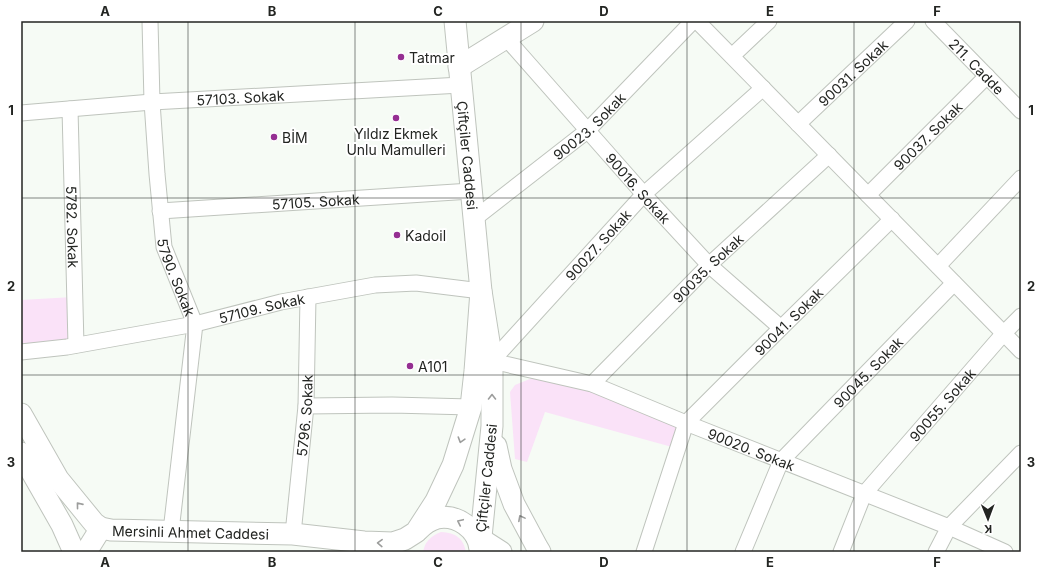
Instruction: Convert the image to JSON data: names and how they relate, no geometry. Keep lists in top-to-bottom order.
{
  "streets": {
    "street": [
      "211. Cadde",
      "90031. Sokak",
      "57103. Sokak",
      "90023. Sokak",
      "90037. Sokak",
      "Çiftçiler Caddesi",
      "90016. Sokak",
      "57105. Sokak",
      "5782. Sokak",
      "90027. Sokak",
      "90035. Sokak",
      "5790. Sokak",
      "57109. Sokak",
      "90041. Sokak",
      "90045. Sokak",
      "90055. Sokak",
      "5796. Sokak",
      "90020. Sokak",
      "Mersinli Ahmet Caddesi"
    ]
  },
  "crossings": [
    ["211. Cadde", "90037. Sokak"],
    ["57103. Sokak", "Çiftçiler Caddesi"],
    ["57103. Sokak", "5782. Sokak"],
    ["57103. Sokak", "5790. Sokak"],
    ["90023. Sokak", "Çiftçiler Caddesi"],
    ["90023. Sokak", "90016. Sokak"],
    ["Çiftçiler Caddesi", "57105. Sokak"],
    ["Çiftçiler Caddesi", "90027. Sokak"],
    ["Çiftçiler Caddesi", "57109. Sokak"],
    ["Çiftçiler Caddesi", "90020. Sokak"],
    ["Çiftçiler Caddesi", "Mersinli Ahmet Caddesi"],
    ["90016. Sokak", "90027. Sokak"],
    ["90016. Sokak", "90035. Sokak"],
    ["90016. Sokak", "90041. Sokak"],
    ["57105. Sokak", "5790. Sokak"],
    ["5782. Sokak", "57109. Sokak"],
    ["90027. Sokak", "90020. Sokak"],
    ["90035. Sokak", "90020. Sokak"],
    ["5790. Sokak", "57109. Sokak"],
    ["5790. Sokak", "Mersinli Ahmet Caddesi"],
    ["57109. Sokak", "5796. Sokak"],
    ["90041. Sokak", "90020. Sokak"],
    ["90045. Sokak", "90020. Sokak"],
    ["90055. Sokak", "90020. Sokak"],
    ["5796. Sokak", "Mersinli Ahmet Caddesi"]
  ],
  "places": [
    "Tatmar",
    "Yıldız Ekmek Unlu Mamulleri",
    "BİM",
    "Kadoil",
    "A101"
  ],
  "north": "bottom",
  "grid": {
    "columns": [
      "A",
      "B",
      "C",
      "D",
      "E",
      "F"
    ],
    "rows": ["1", "2", "3"]
  }
}
